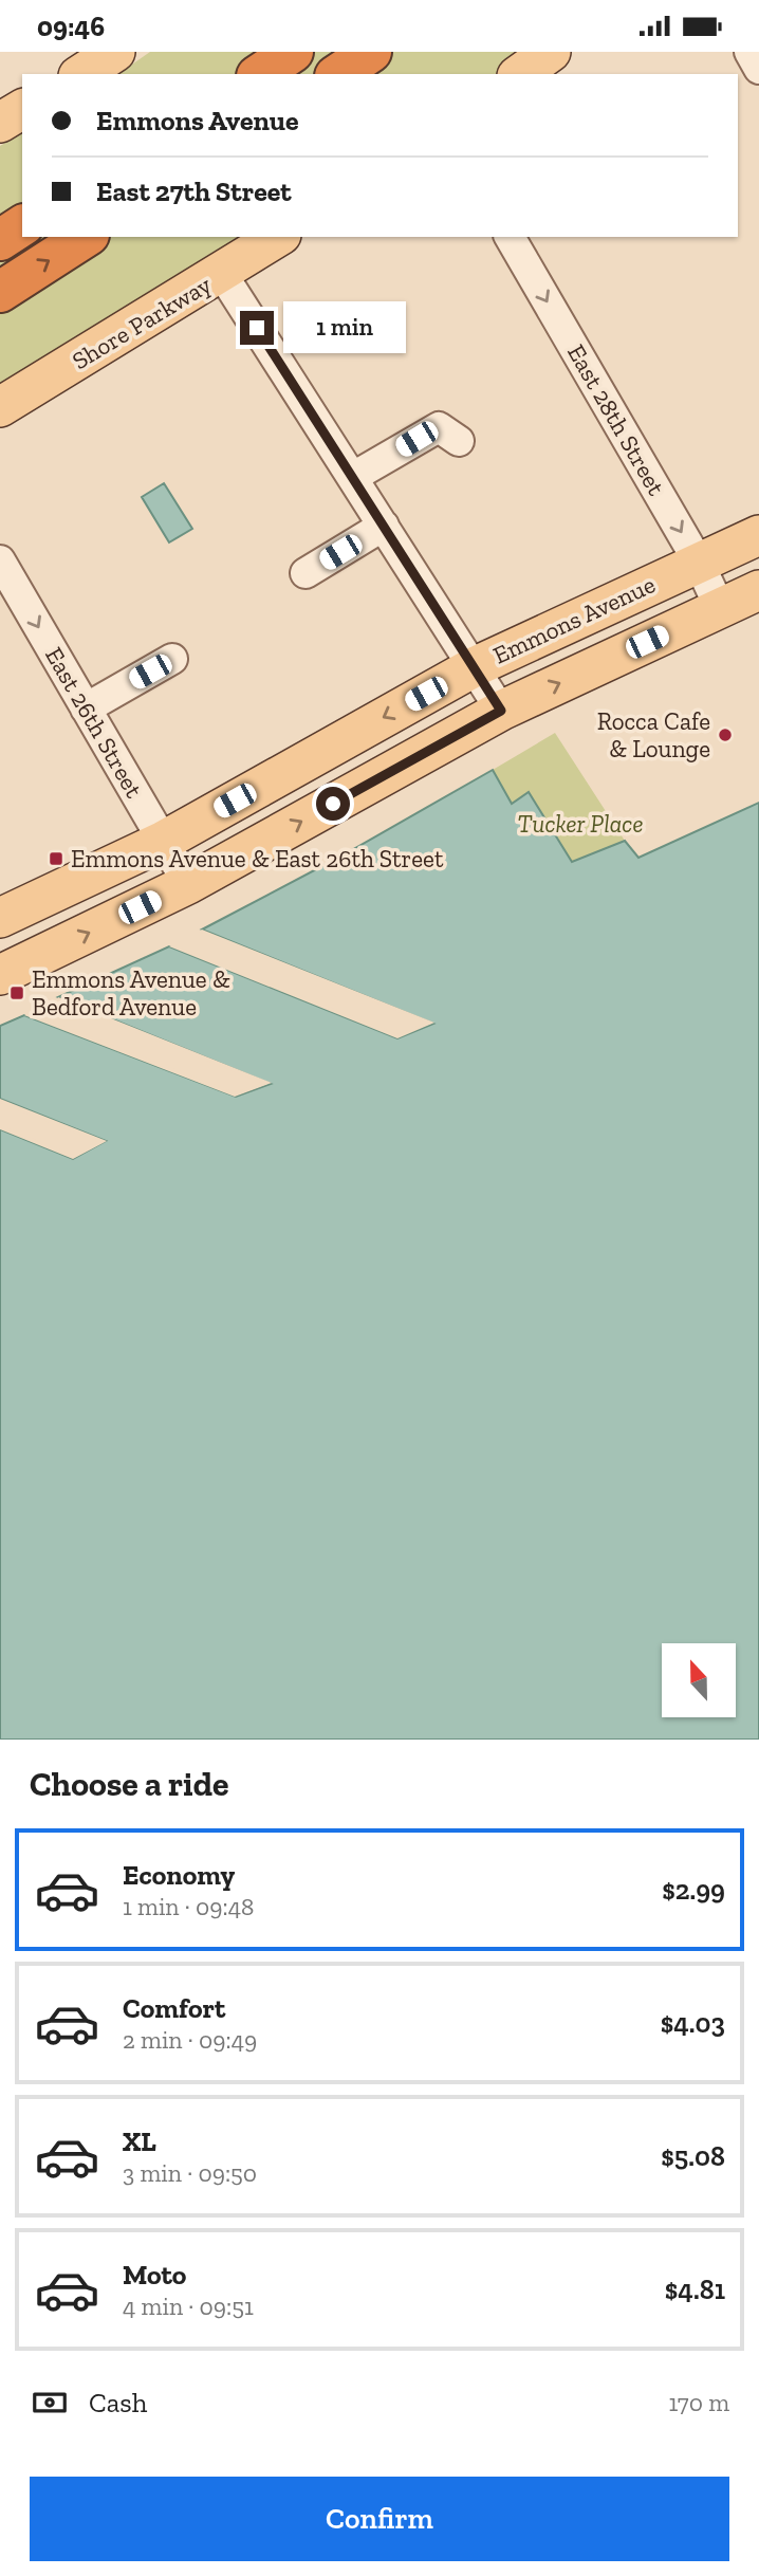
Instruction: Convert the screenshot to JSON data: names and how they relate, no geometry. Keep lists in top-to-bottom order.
{
  "streets": {
    "main road": ["Shore Parkway", "Emmons Avenue"],
    "street": ["East 28th Street", "East 26th Street"]
  },
  "crossings": [
    ["East 28th Street", "Emmons Avenue"],
    ["Emmons Avenue", "East 26th Street"]
  ],
  "one_way": ["East 26th Street"],
  "parks": ["Tucker Place"],
  "places": {
    "other": ["Rocca Cafe & Lounge"],
    "transit": ["Emmons Avenue & East 26th Street", "Emmons Avenue & Bedford Avenue"]
  },
  "north": "top",
  "page": {
    "status": "09:46",
    "banner": ["Emmons Avenue", "East 27th Street"],
    "bubble": "1 min",
    "heading": "Choose a ride",
    "list": [
      {
        "name": "Economy",
        "note": "1 min · 09:48",
        "value": "$2.99"
      },
      {
        "name": "Comfort",
        "note": "2 min · 09:49",
        "value": "$4.03"
      },
      {
        "name": "XL",
        "note": "3 min · 09:50",
        "value": "$5.08"
      },
      {
        "name": "Moto",
        "note": "4 min · 09:51",
        "value": "$4.81"
      }
    ],
    "pay": ["Cash", "170 m"],
    "buttons": "Confirm"
  }
}
